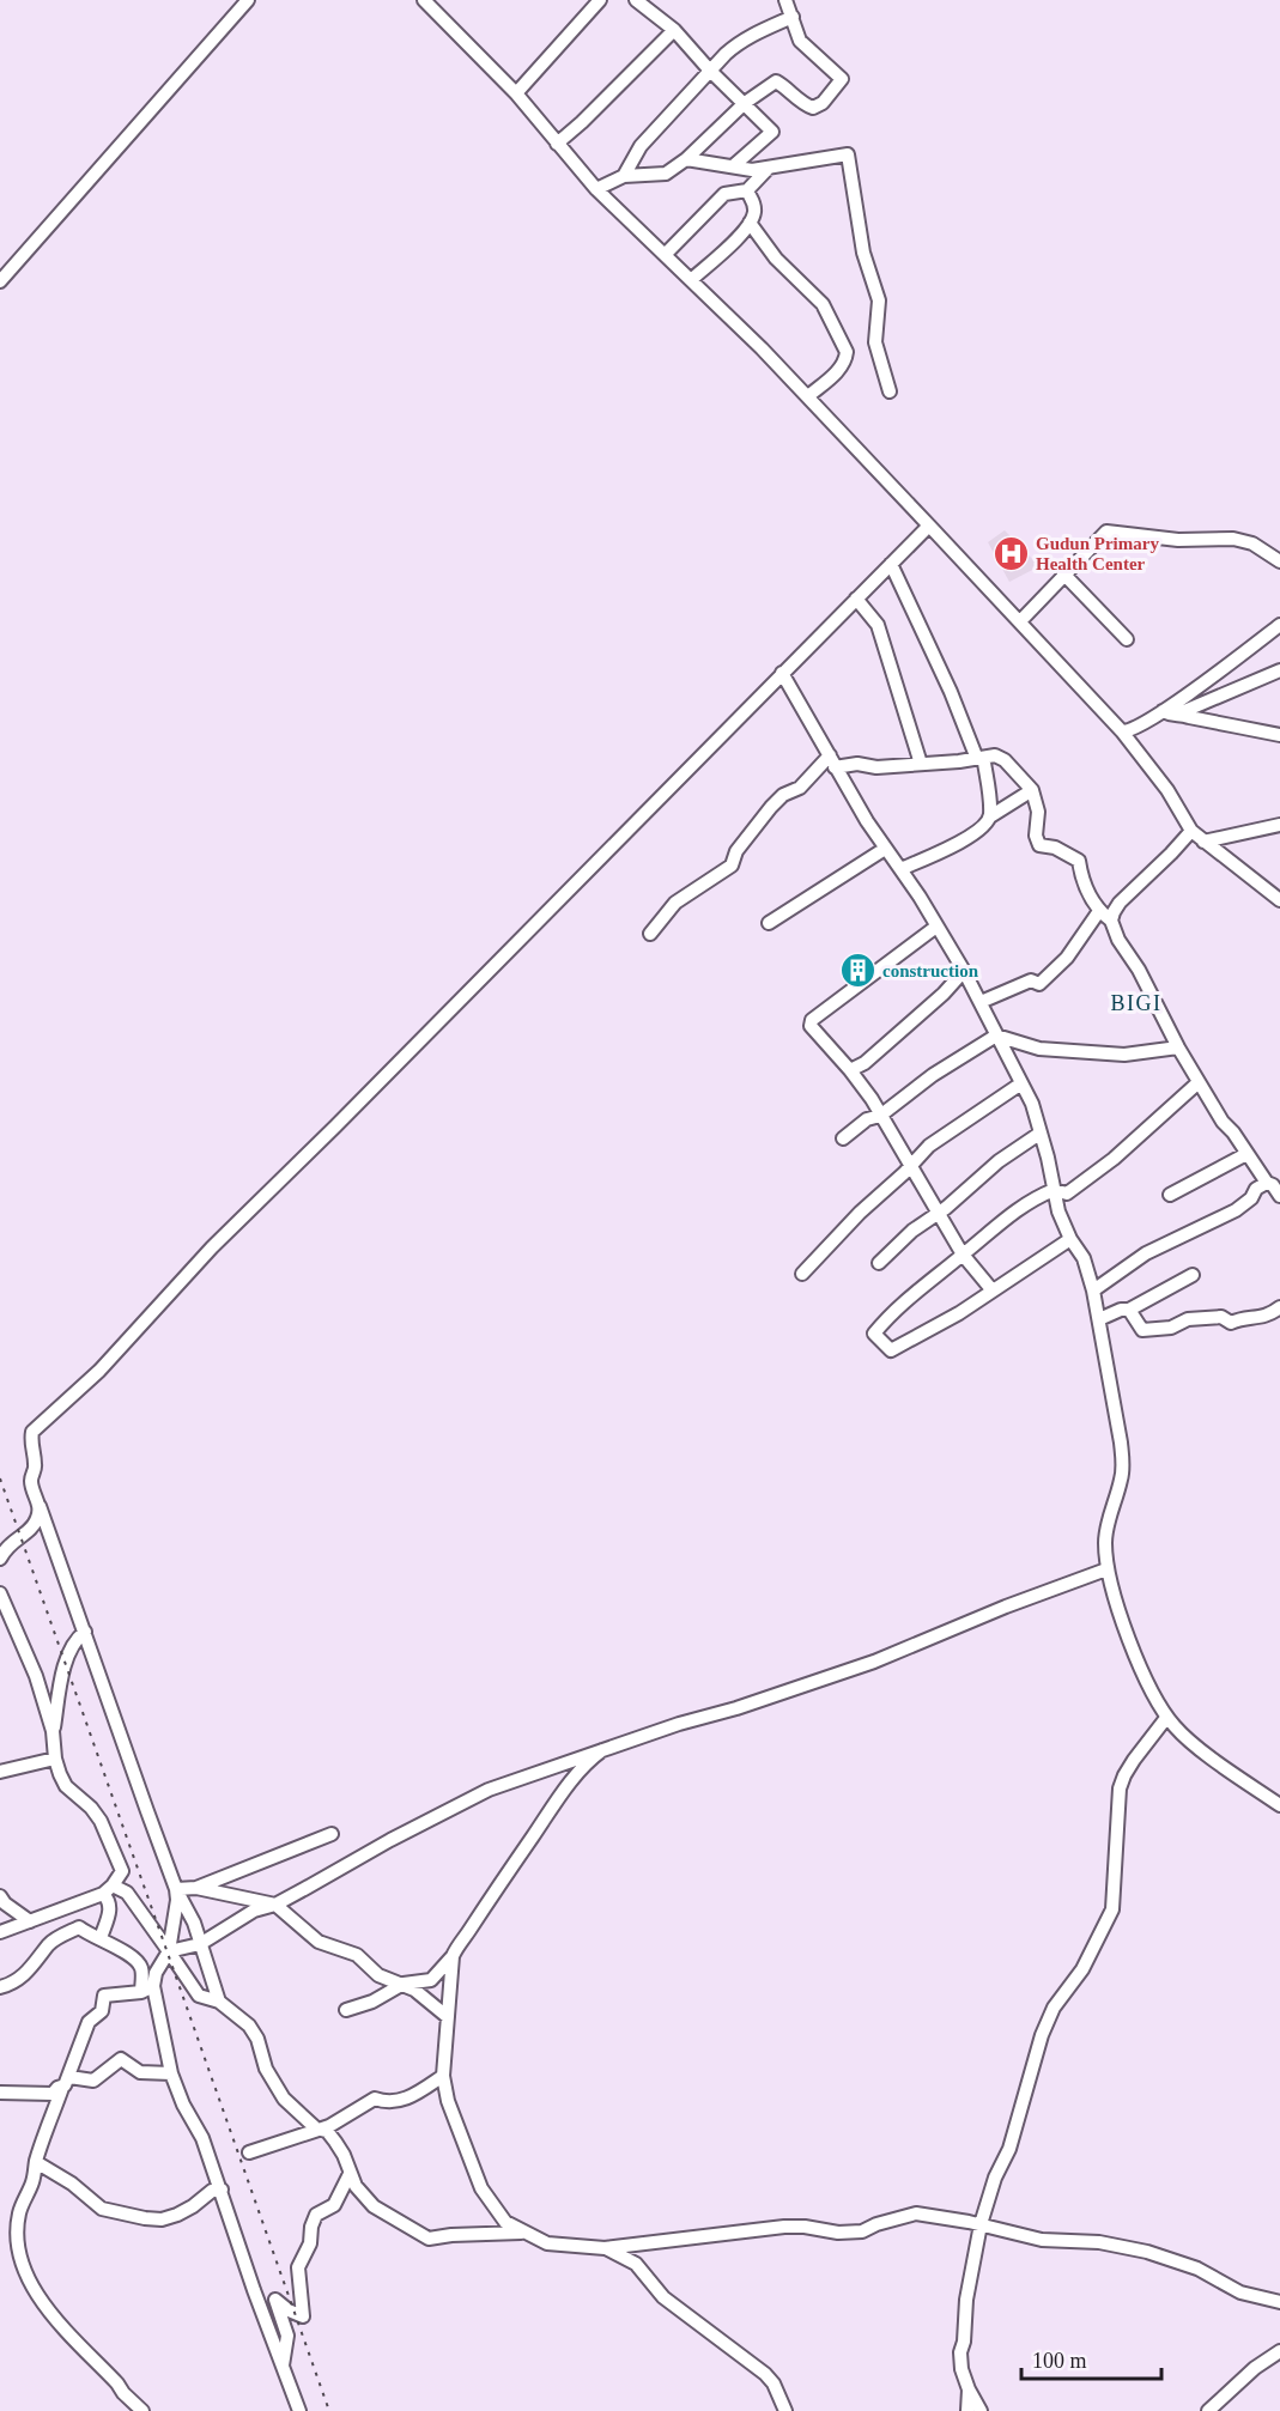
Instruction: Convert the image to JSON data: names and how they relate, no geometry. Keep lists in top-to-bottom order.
{
  "districts": ["BIGI"],
  "places": {
    "hospital": ["Gudun Primary Health Center"],
    "building": ["construction"]
  },
  "scale_bar": "100 m"
}
